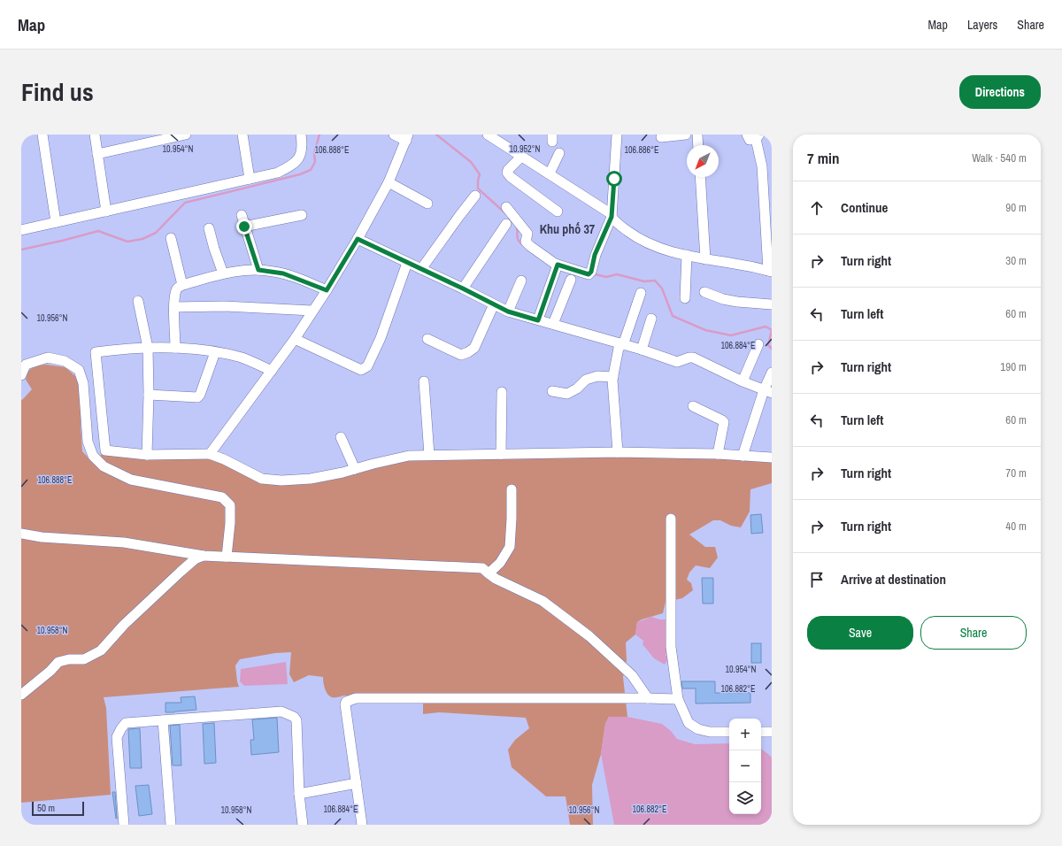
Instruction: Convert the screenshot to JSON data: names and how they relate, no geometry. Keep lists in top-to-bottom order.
{
  "districts": ["Khu phố 37"],
  "scale_bar": "50 m",
  "north": "bottom left",
  "page": {
    "header": "Map",
    "nav": ["Map", "Layers", "Share"],
    "title": "Find us",
    "buttons": [
      "Directions",
      ["Save", "Share"]
    ],
    "heading": ["7 min", "Walk · 540 m"],
    "list": [
      ["Continue", "90 m"],
      ["Turn right", "30 m"],
      ["Turn left", "60 m"],
      ["Turn right", "190 m"],
      ["Turn left", "60 m"],
      ["Turn right", "70 m"],
      ["Turn right", "40 m"],
      "Arrive at destination"
    ],
    "map_buttons": ["+", "−"],
    "scale": "50 m"
  },
  "coordinates": [
    "10.954°N",
    "10.952°N",
    "106.886°E",
    "106.888°E",
    "10.956°N",
    "106.884°E",
    "10.958°N",
    "106.882°E"
  ]
}
